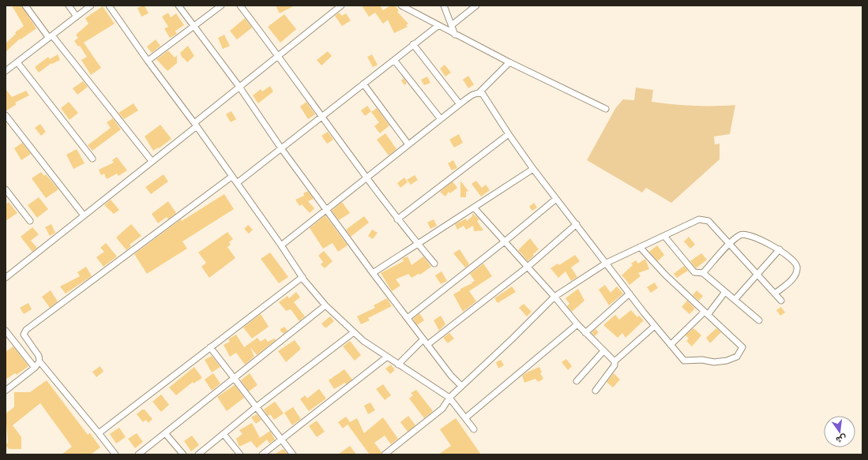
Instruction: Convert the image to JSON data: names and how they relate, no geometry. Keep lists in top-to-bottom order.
{
  "north": "bottom"
}
